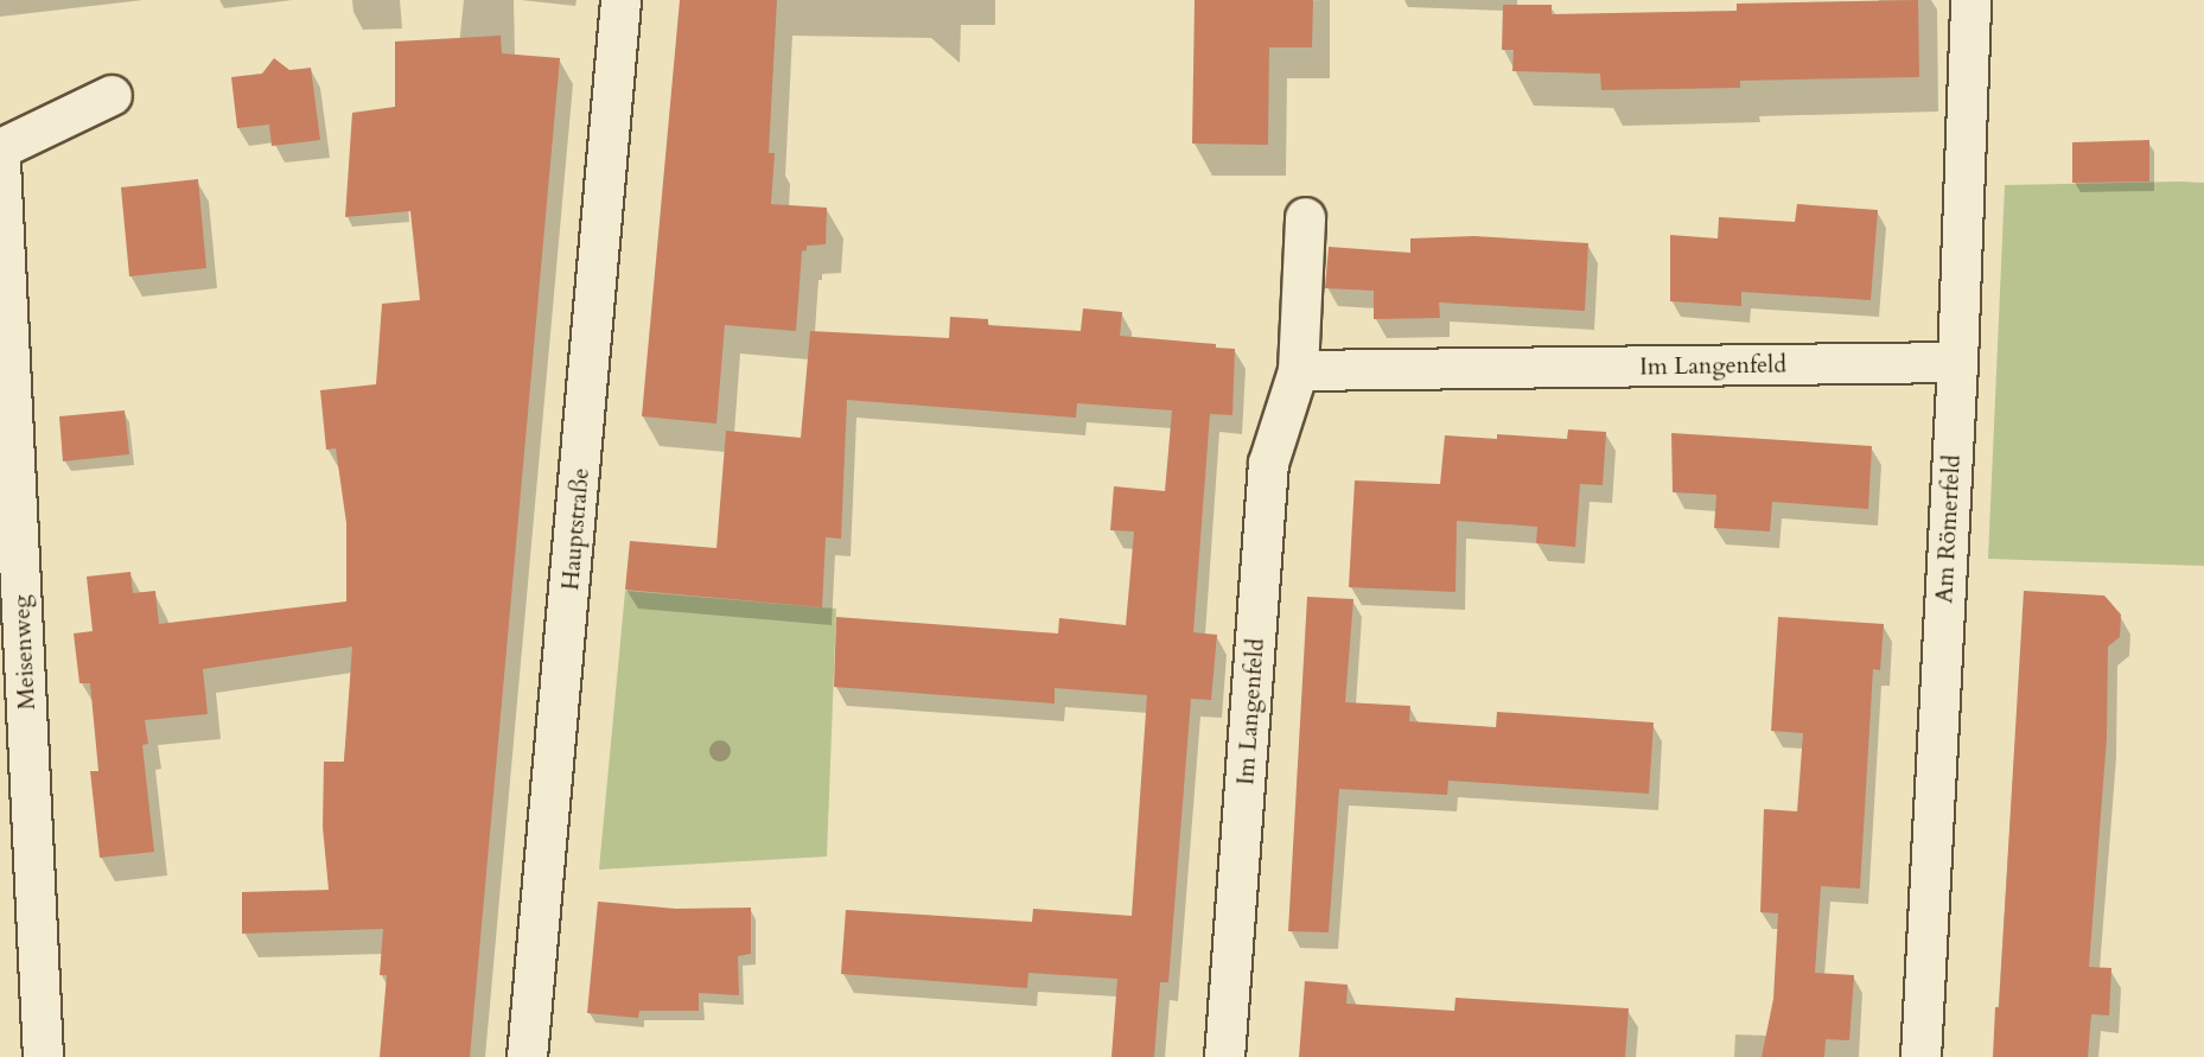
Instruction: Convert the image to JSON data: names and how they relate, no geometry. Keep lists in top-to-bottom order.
{
  "streets": {
    "street": [
      "Im Langenfeld",
      "Hauptstraße",
      "Am Römerfeld",
      "Meisenweg"
    ]
  },
  "crossings": [
    ["Im Langenfeld", "Am Römerfeld"]
  ]
}
